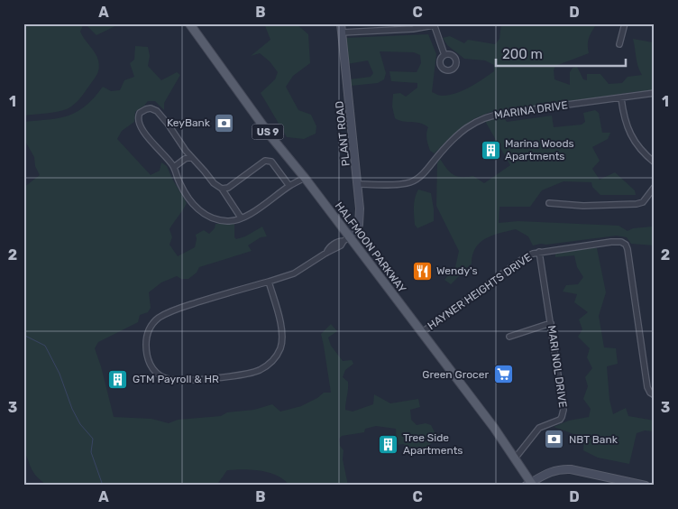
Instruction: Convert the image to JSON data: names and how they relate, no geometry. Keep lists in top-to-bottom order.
{
  "streets": {
    "main road": ["US 9", "HALFMOON PARKWAY"],
    "street": [
      "MARINA DRIVE",
      "PLANT ROAD",
      "HAYNER HEIGHTS DRIVE",
      "MARI NOL DRIVE"
    ]
  },
  "crossings": [
    ["MARINA DRIVE", "PLANT ROAD"],
    ["PLANT ROAD", "HALFMOON PARKWAY"],
    ["HALFMOON PARKWAY", "HAYNER HEIGHTS DRIVE"],
    ["HALFMOON PARKWAY", "MARI NOL DRIVE"],
    ["HAYNER HEIGHTS DRIVE", "MARI NOL DRIVE"]
  ],
  "places": {
    "bank": ["KeyBank", "NBT Bank"],
    "building": ["Marina Woods Apartments", "GTM Payroll & HR", "Tree Side Apartments"],
    "restaurant": ["Wendy's"],
    "supermarket": ["Green Grocer"]
  },
  "scale_bar": "200 m",
  "grid": {
    "columns": [
      "A",
      "B",
      "C",
      "D"
    ],
    "rows": ["1", "2", "3"]
  }
}
